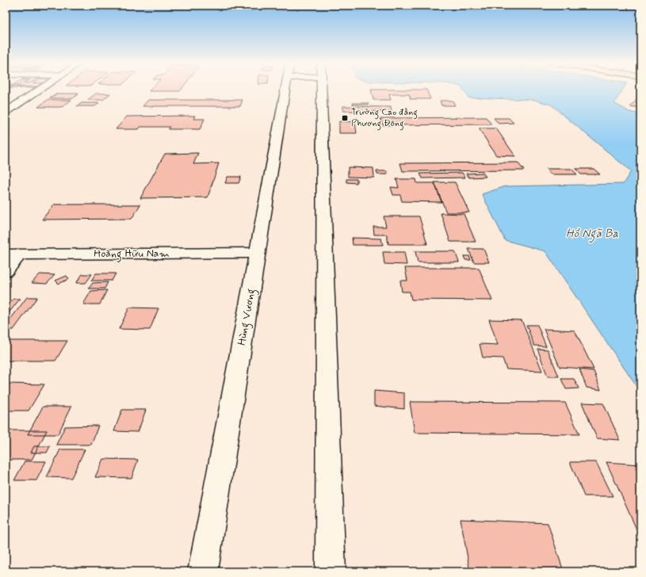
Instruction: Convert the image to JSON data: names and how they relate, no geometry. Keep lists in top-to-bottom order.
{
  "streets": {
    "main road": ["Hoàng Hữu Nam", "Hùng Vương"]
  },
  "crossings": [
    ["Hoàng Hữu Nam", "Hùng Vương"]
  ],
  "water": ["Hồ Ngã Ba"],
  "places": {
    "transit": ["Trường Cao đẳng Phương Đông"]
  }
}
